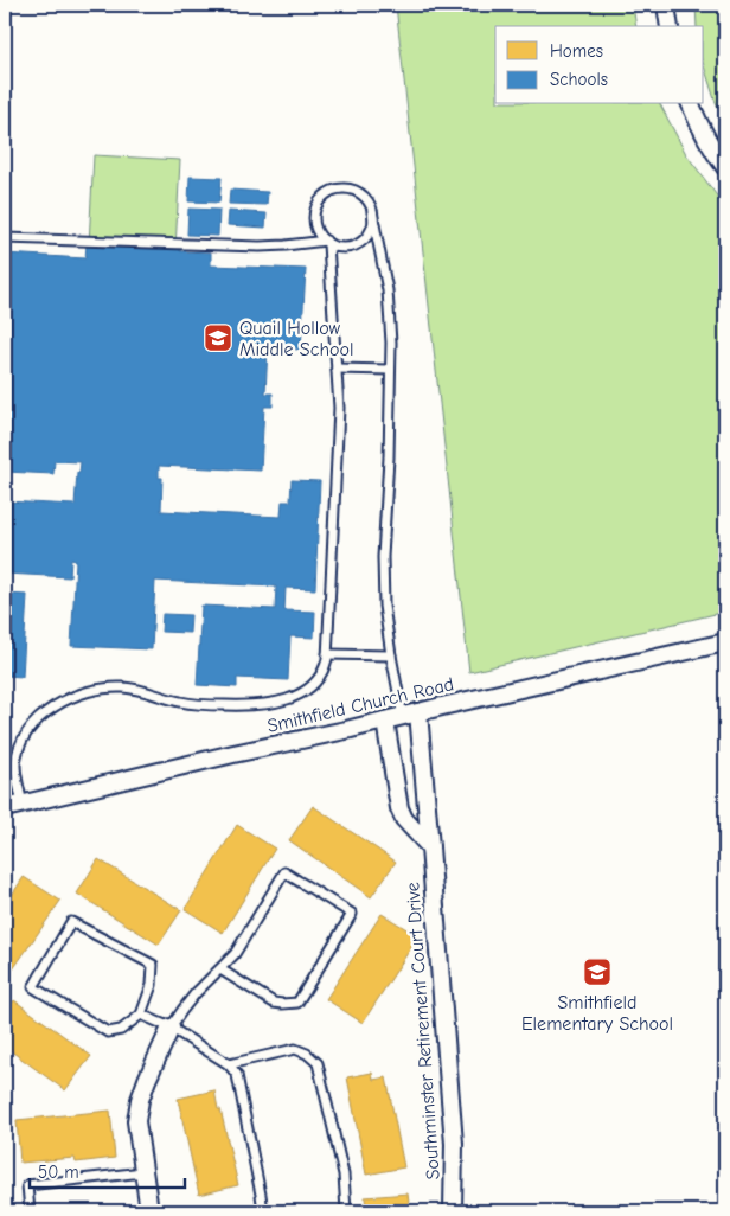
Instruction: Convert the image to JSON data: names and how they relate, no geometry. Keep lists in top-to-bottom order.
{
  "streets": {
    "street": ["Smithfield Church Road", "Southminster Retirement Court Drive"]
  },
  "crossings": [
    ["Smithfield Church Road", "Southminster Retirement Court Drive"]
  ],
  "places": {
    "school or university": ["Quail Hollow Middle School", "Smithfield Elementary School"]
  },
  "legend": ["Homes", "Schools"],
  "scale_bar": "50 m"
}
